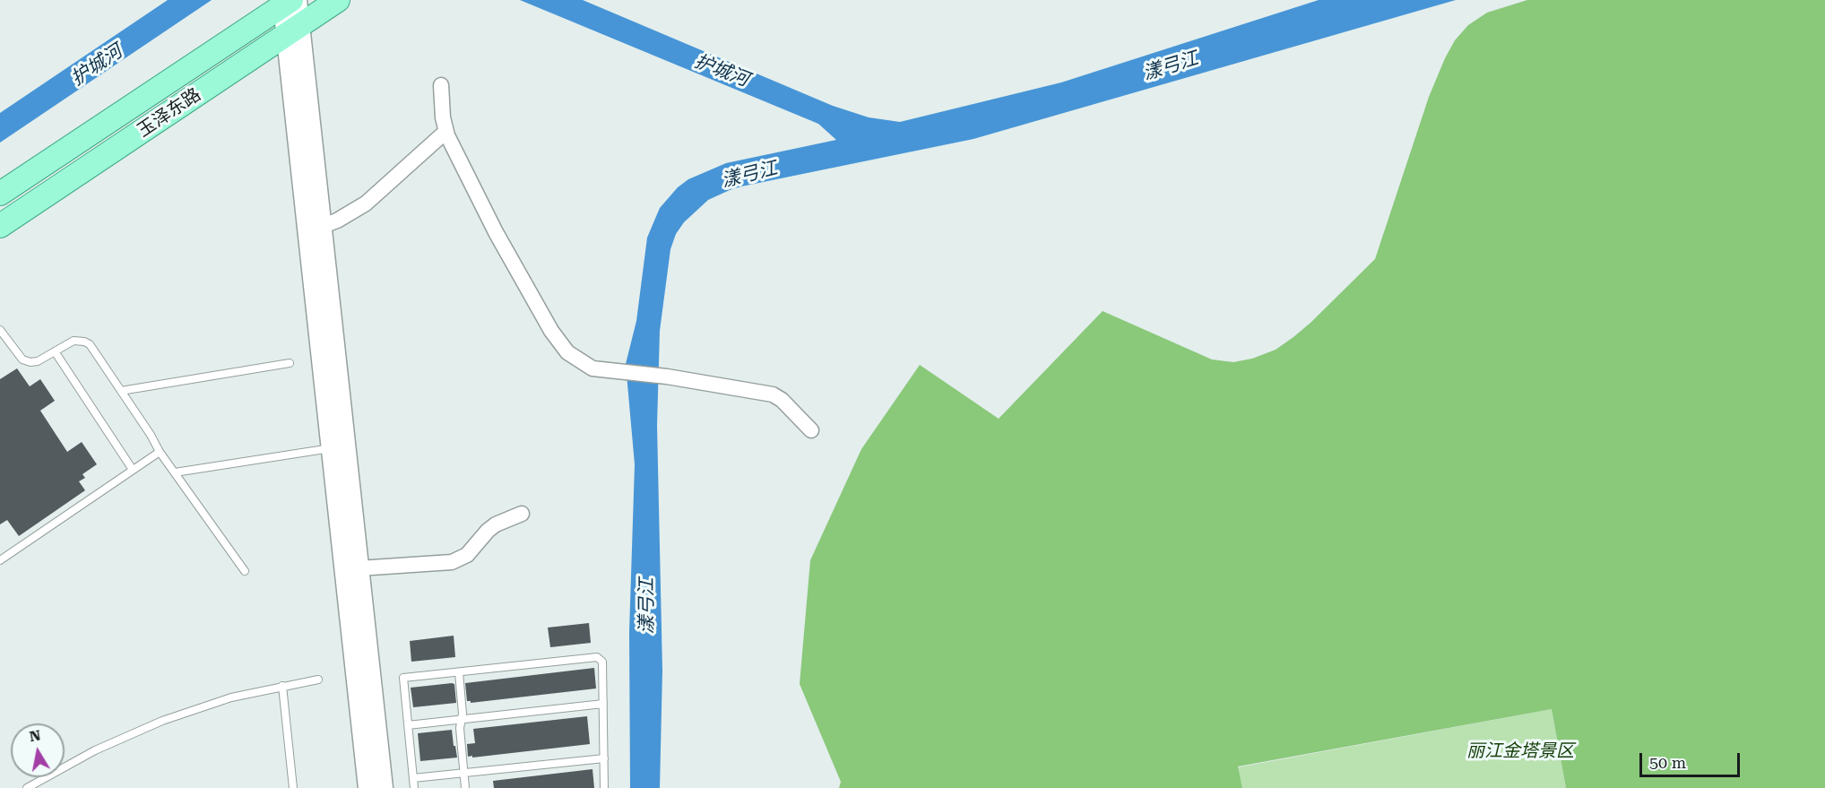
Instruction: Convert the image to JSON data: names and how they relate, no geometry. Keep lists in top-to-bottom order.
{
  "streets": {
    "main road": ["玉泽东路"]
  },
  "water": ["护城河", "漾弓江"],
  "parks": ["丽江金塔景区"],
  "scale_bar": "50 m",
  "north": "top"
}
